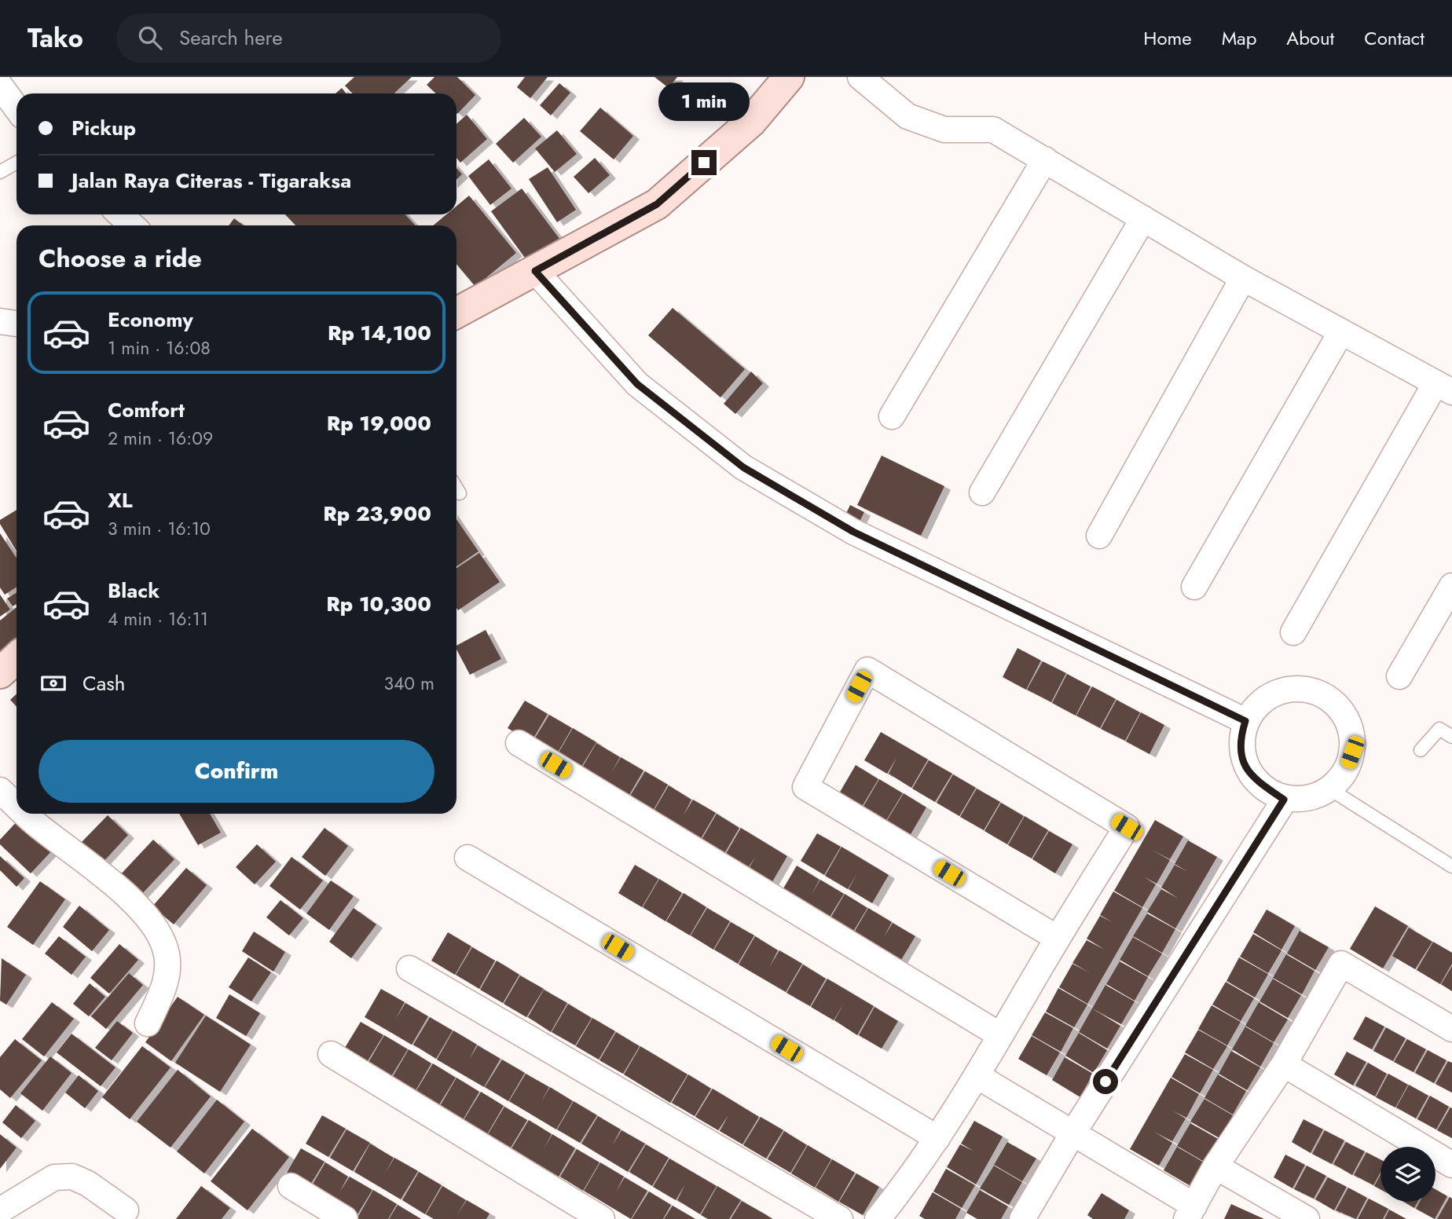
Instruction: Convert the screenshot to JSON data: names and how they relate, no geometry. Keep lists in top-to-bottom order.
{
  "page": {
    "header": "Tako",
    "search": "Search here",
    "nav": [
      "Home",
      "Map",
      "About",
      "Contact"
    ],
    "bubble": "1 min",
    "banner": ["Pickup", "Jalan Raya Citeras - Tigaraksa"],
    "heading": "Choose a ride",
    "list": [
      {
        "name": "Economy",
        "note": "1 min · 16:08",
        "value": "Rp 14,100"
      },
      {
        "name": "Comfort",
        "note": "2 min · 16:09",
        "value": "Rp 19,000"
      },
      {
        "name": "XL",
        "note": "3 min · 16:10",
        "value": "Rp 23,900"
      },
      {
        "name": "Black",
        "note": "4 min · 16:11",
        "value": "Rp 10,300"
      }
    ],
    "pay": ["Cash", "340 m"],
    "buttons": "Confirm"
  }
}
